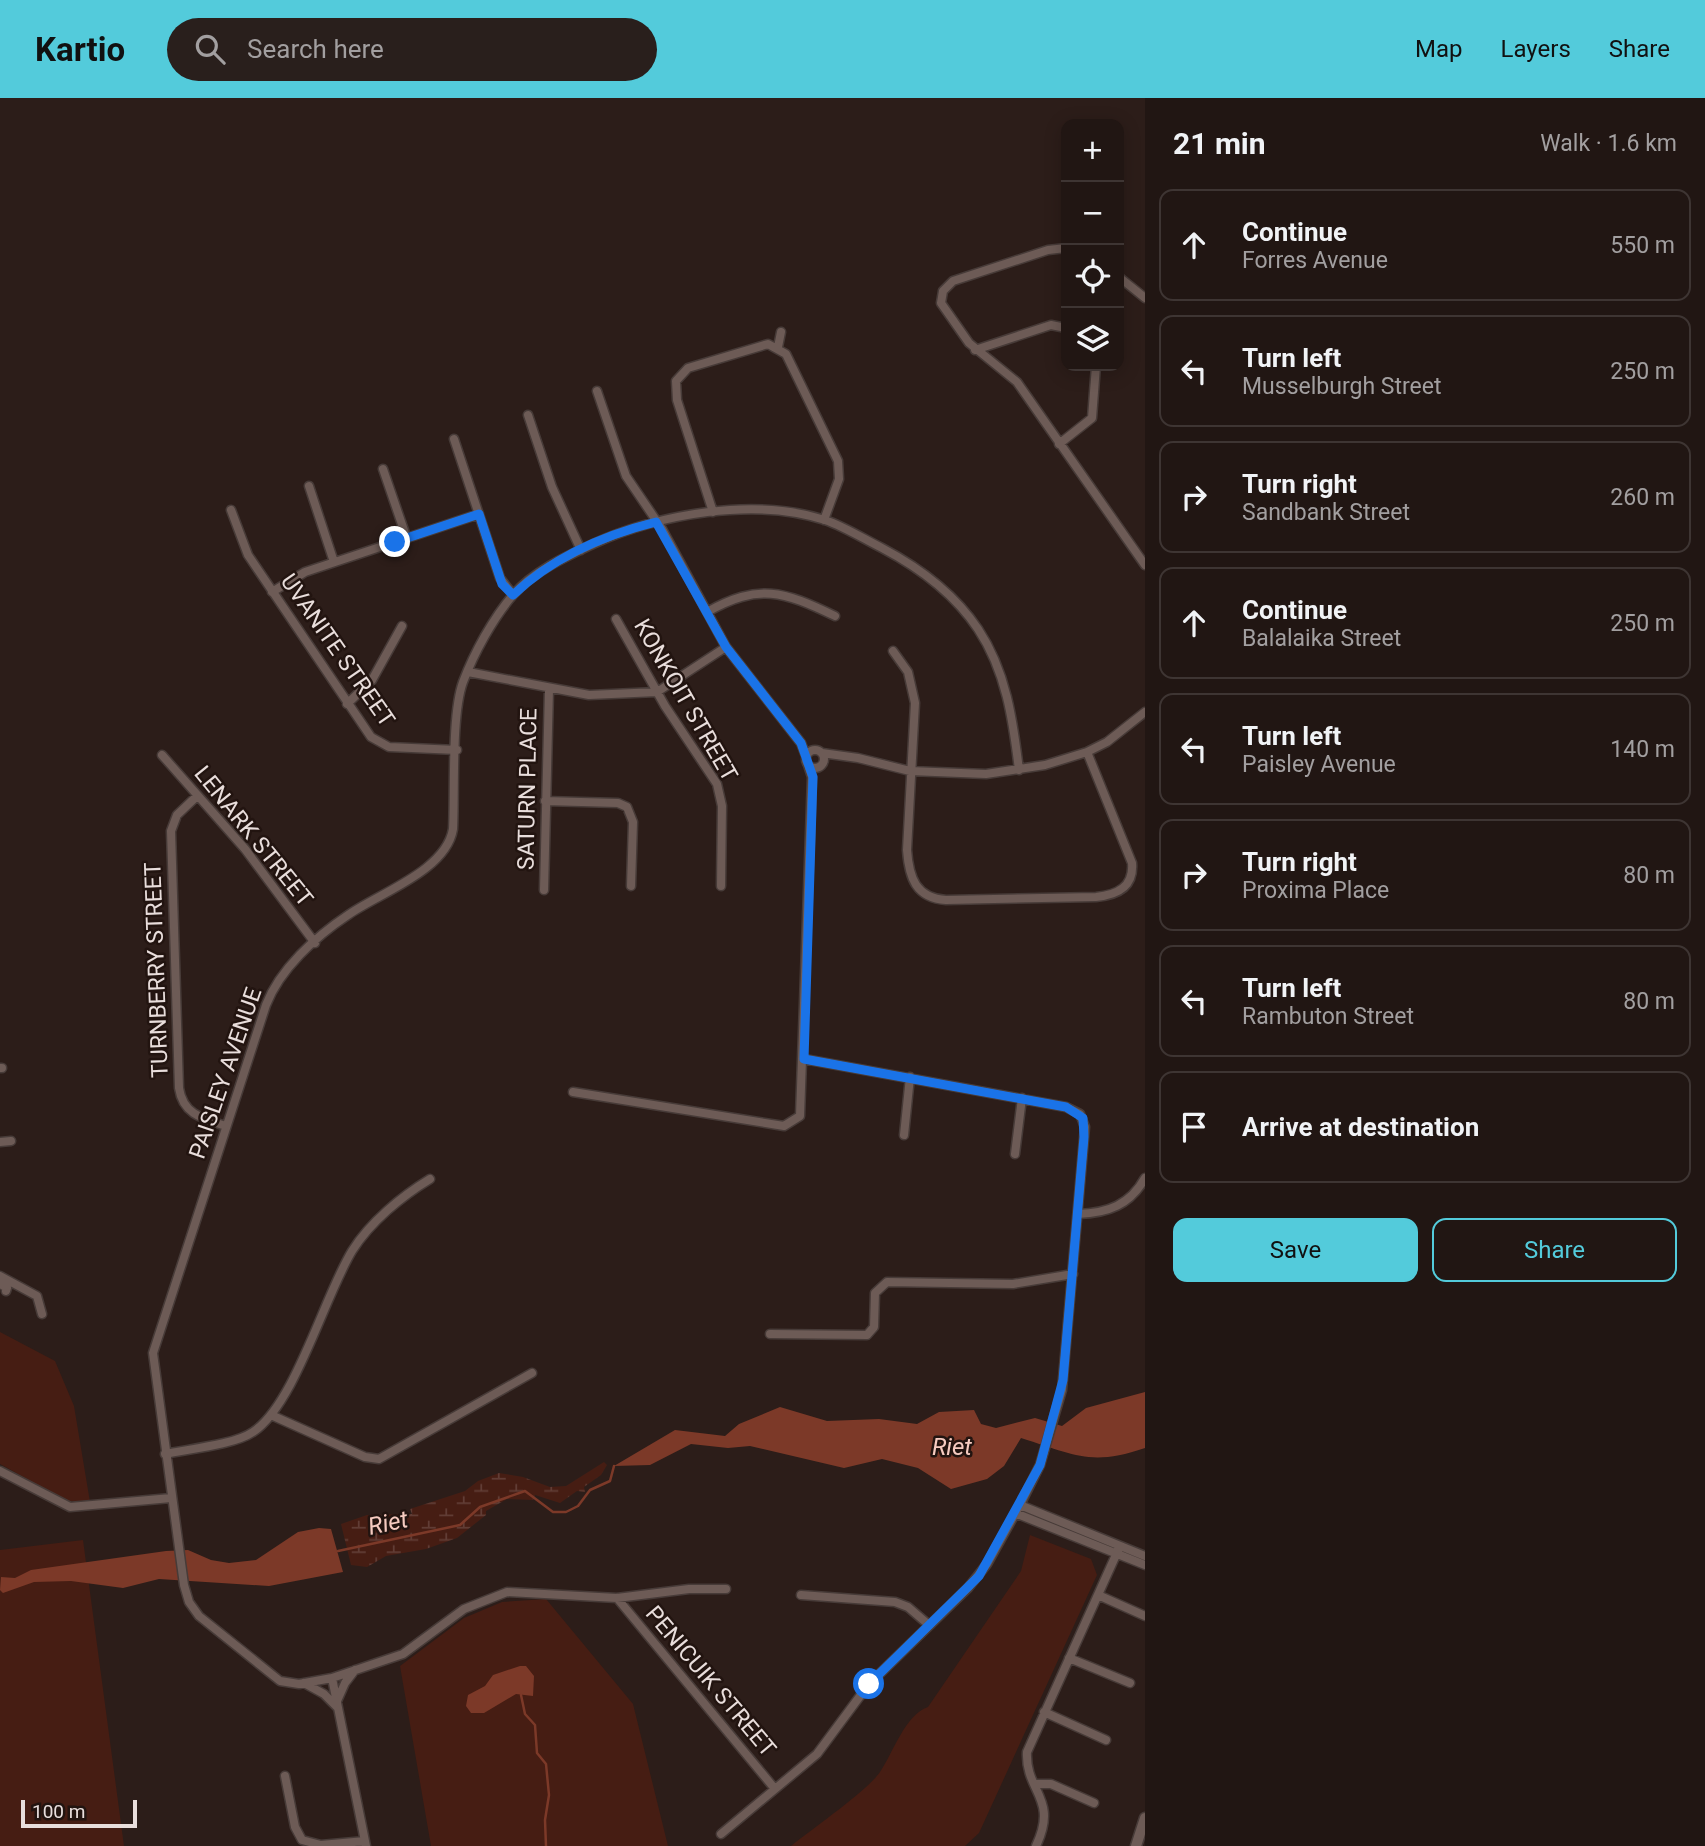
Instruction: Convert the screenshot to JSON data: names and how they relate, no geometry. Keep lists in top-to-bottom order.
{
  "streets": {
    "street": [
      "UVANITE STREET",
      "KONKOIT STREET",
      "SATURN PLACE",
      "LENARK STREET",
      "TURNBERRY STREET",
      "PAISLEY AVENUE",
      "PENICUIK STREET"
    ]
  },
  "crossings": [
    ["UVANITE STREET", "PAISLEY AVENUE"],
    ["LENARK STREET", "TURNBERRY STREET"],
    ["LENARK STREET", "PAISLEY AVENUE"],
    ["TURNBERRY STREET", "PAISLEY AVENUE"],
    ["PAISLEY AVENUE", "PENICUIK STREET"]
  ],
  "water": ["Riet"],
  "scale_bar": "100 m",
  "page": {
    "header": "Kartio",
    "search": "Search here",
    "nav": ["Map", "Layers", "Share"],
    "heading": ["21 min", "Walk · 1.6 km"],
    "map_buttons": ["+", "−"],
    "list": [
      ["Continue", "Forres Avenue", "550 m"],
      ["Turn left", "Musselburgh Street", "250 m"],
      ["Turn right", "Sandbank Street", "260 m"],
      ["Continue", "Balalaika Street", "250 m"],
      ["Turn left", "Paisley Avenue", "140 m"],
      ["Turn right", "Proxima Place", "80 m"],
      ["Turn left", "Rambuton Street", "80 m"],
      "Arrive at destination"
    ],
    "buttons": ["Save", "Share"],
    "scale": "100 m"
  }
}
